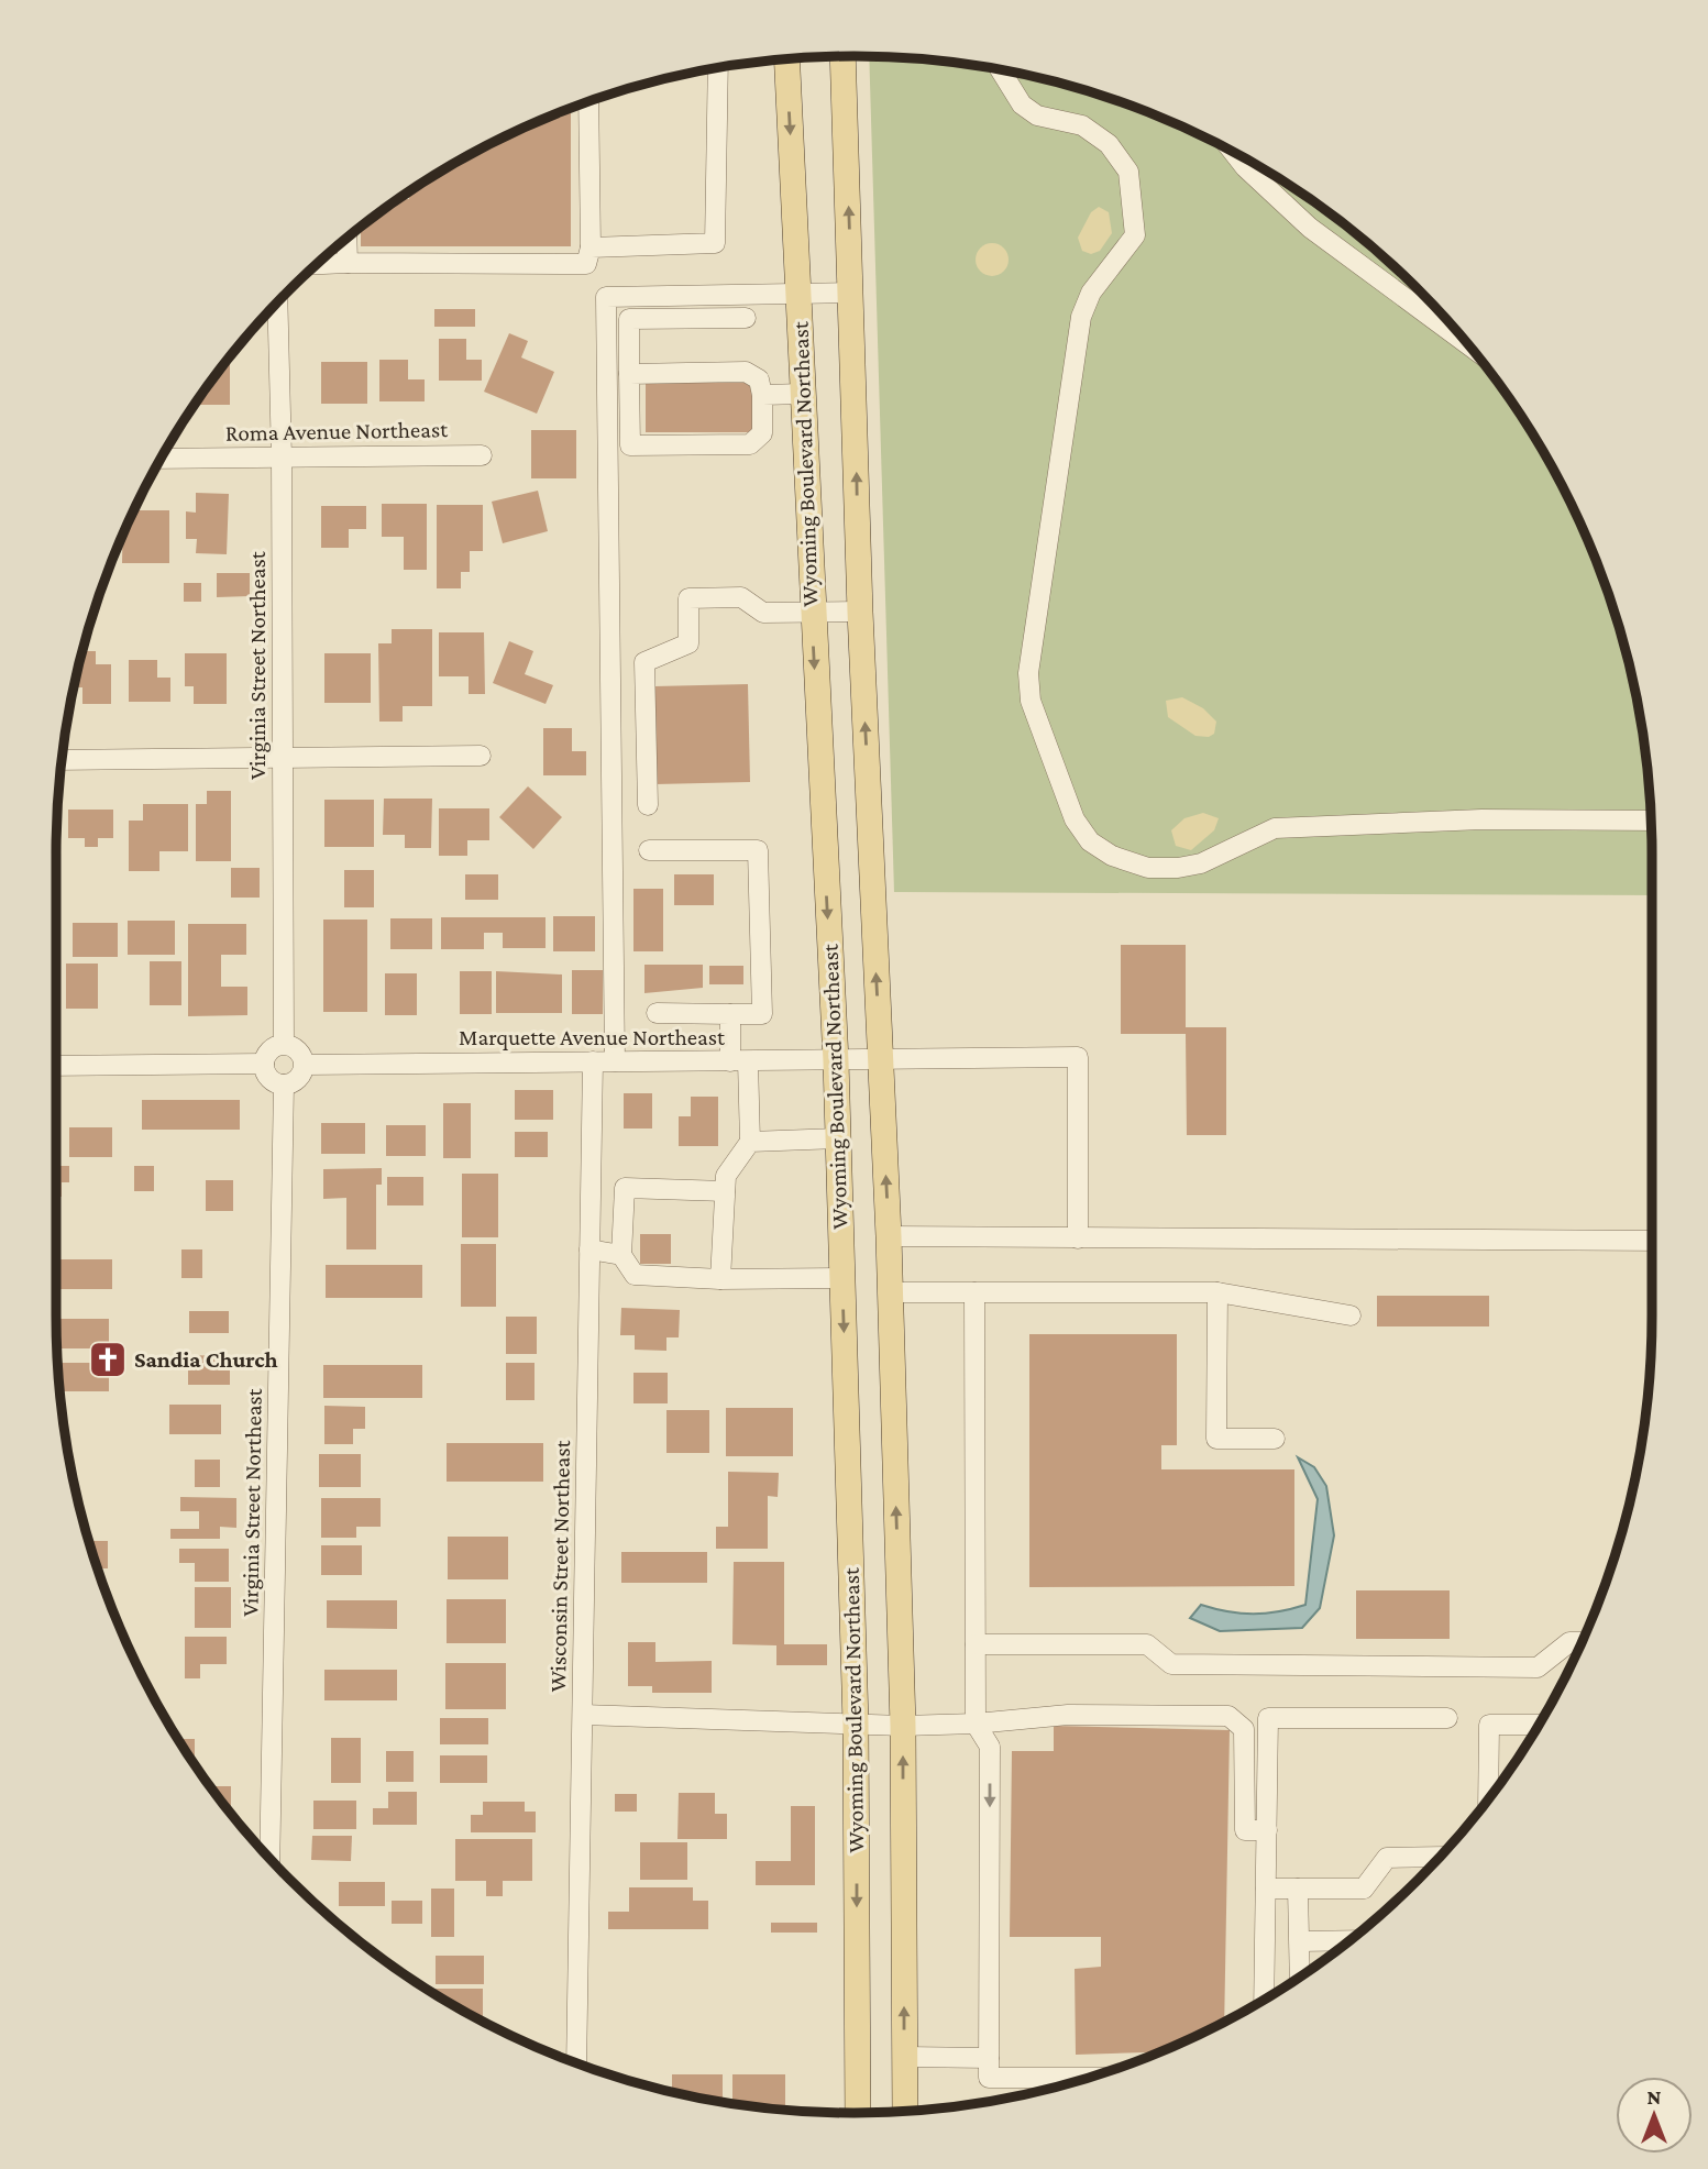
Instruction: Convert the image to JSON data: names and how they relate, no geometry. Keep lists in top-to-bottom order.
{
  "streets": {
    "main road": ["Wyoming Boulevard Northeast"],
    "street": [
      "Roma Avenue Northeast",
      "Virginia Street Northeast",
      "Marquette Avenue Northeast",
      "Wisconsin Street Northeast"
    ]
  },
  "crossings": [
    ["Roma Avenue Northeast", "Virginia Street Northeast"],
    ["Wyoming Boulevard Northeast", "Marquette Avenue Northeast"],
    ["Virginia Street Northeast", "Marquette Avenue Northeast"],
    ["Marquette Avenue Northeast", "Wisconsin Street Northeast"]
  ],
  "places": {
    "church": ["Sandia Church"]
  },
  "north": "top"
}
